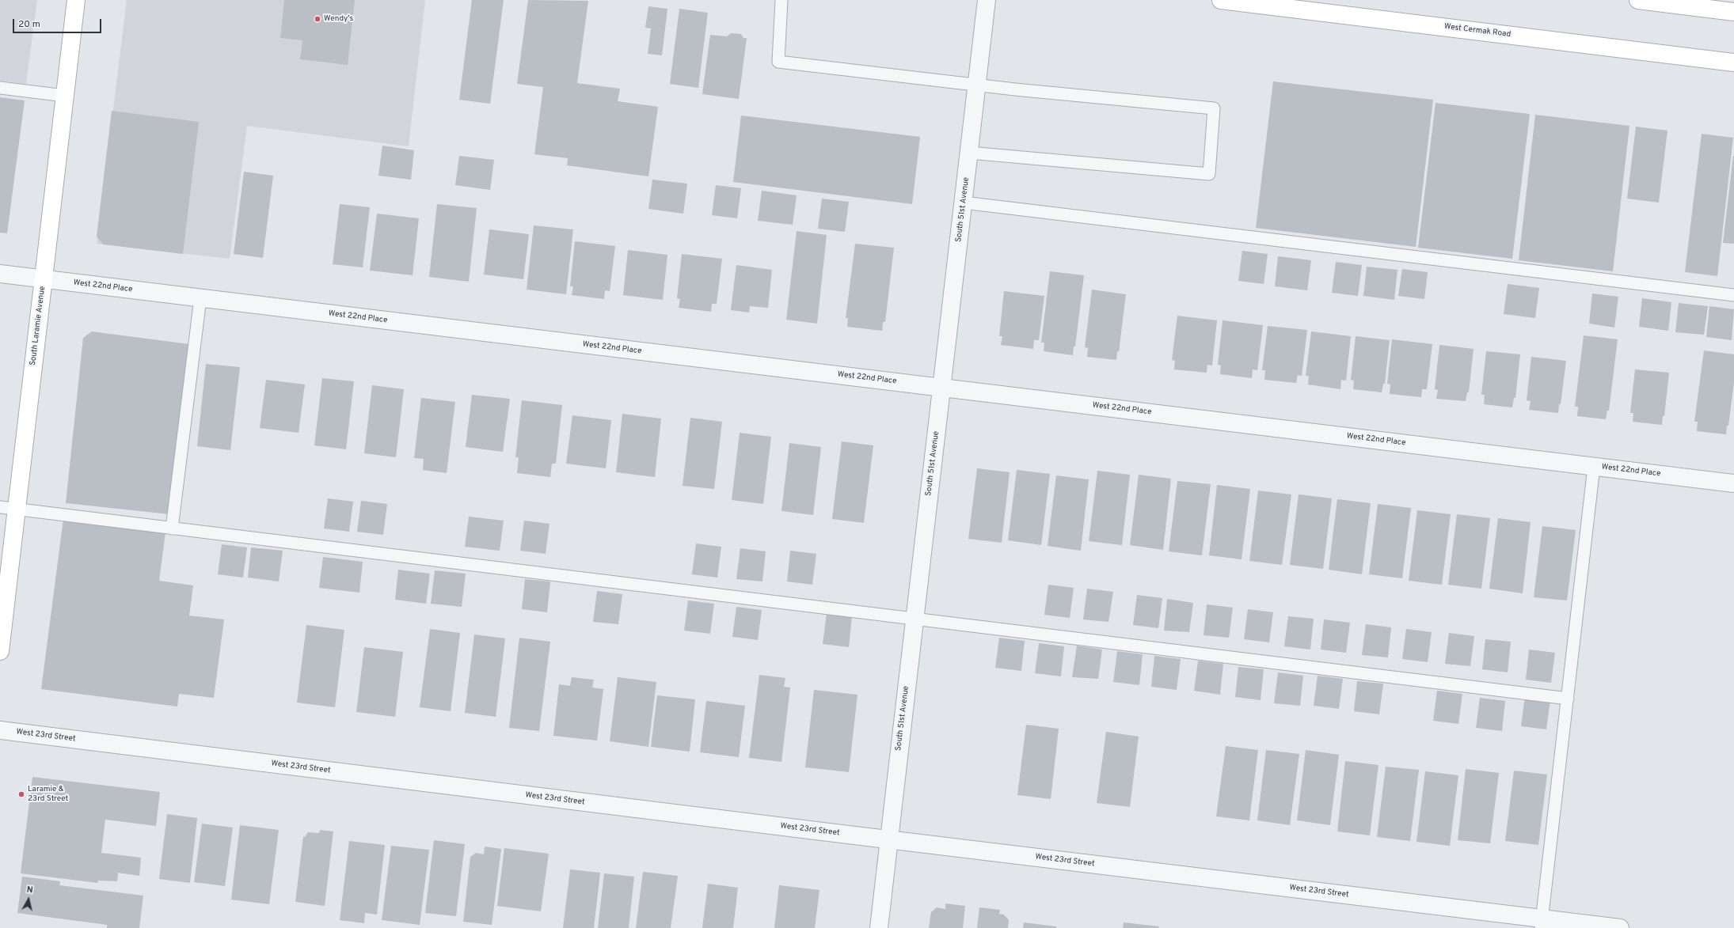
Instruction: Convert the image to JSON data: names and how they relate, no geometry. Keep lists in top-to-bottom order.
{
  "streets": {
    "main road": ["West Cermak Road", "South Laramie Avenue"],
    "street": ["South 51st Avenue", "West 22nd Place", "West 23rd Street"]
  },
  "crossings": [
    ["South 51st Avenue", "West 22nd Place"],
    ["South 51st Avenue", "West 23rd Street"],
    ["West 22nd Place", "South Laramie Avenue"]
  ],
  "places": ["Wendy's", "Laramie & 23rd Street"],
  "scale_bar": "20 m",
  "north": "top"
}
